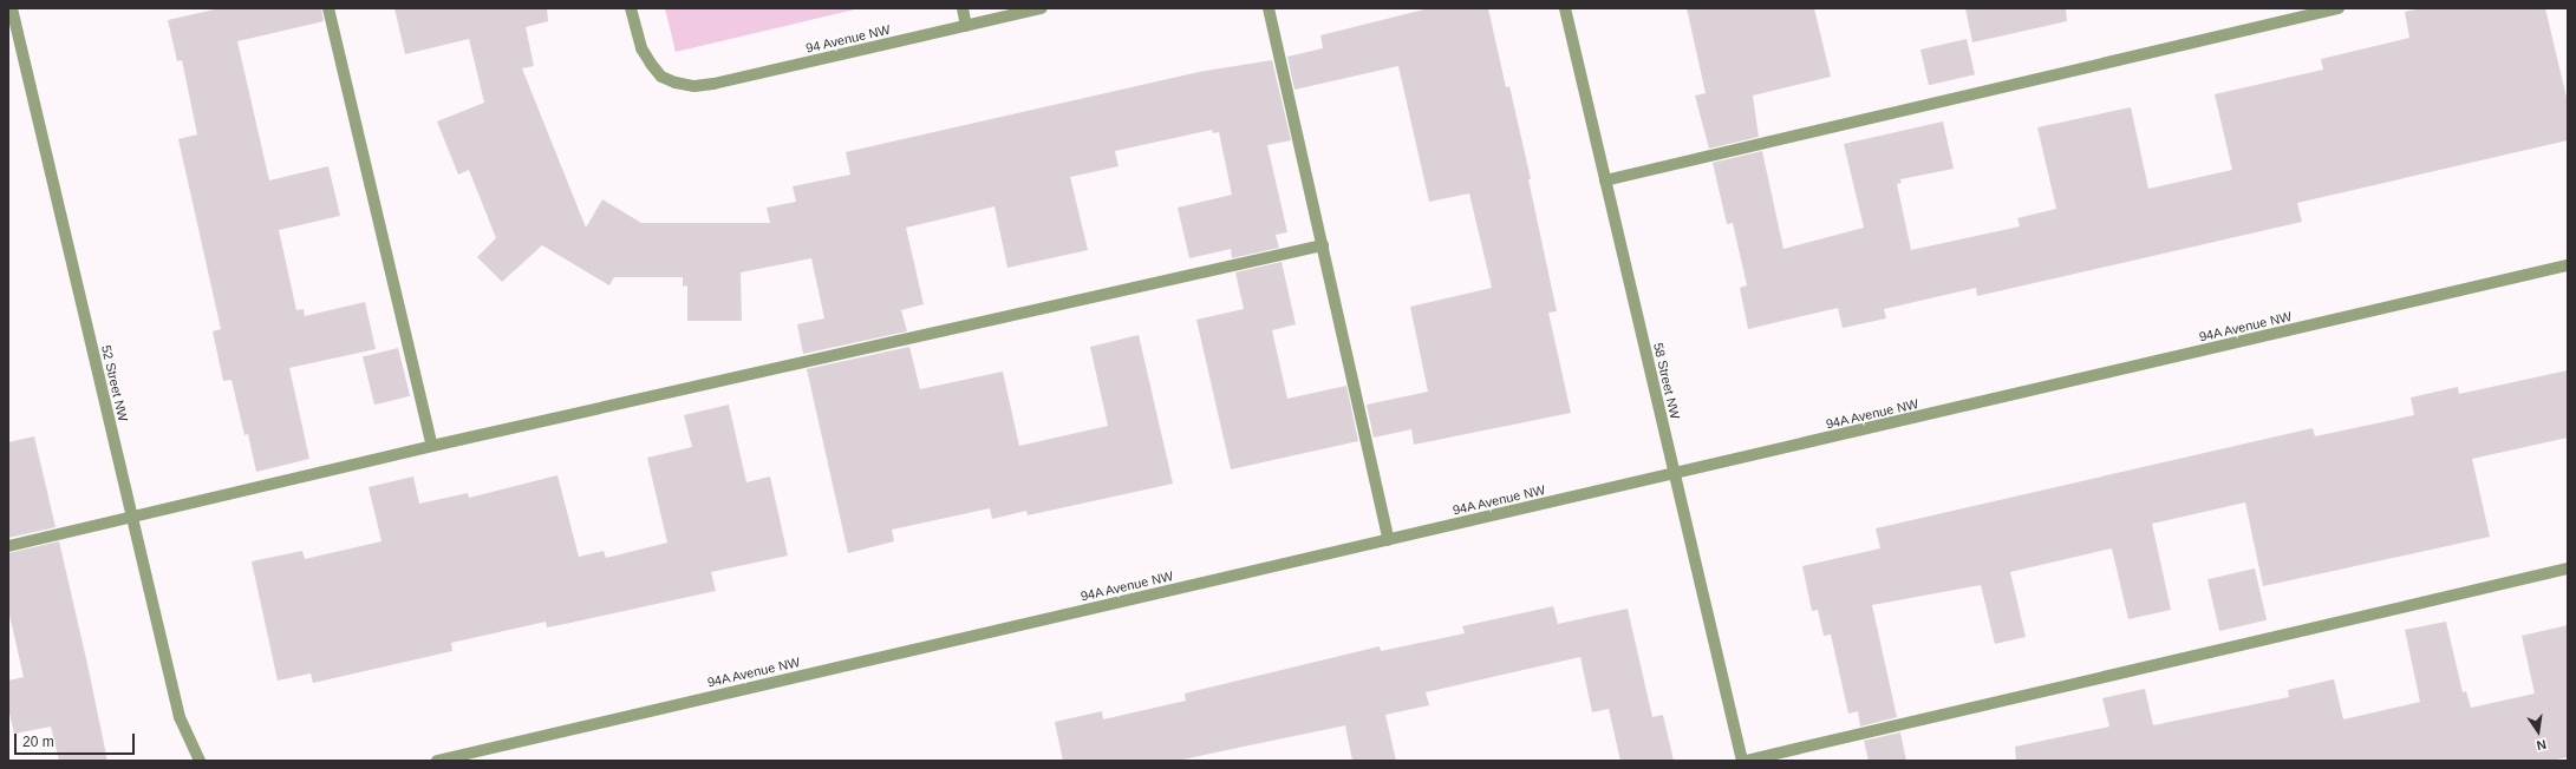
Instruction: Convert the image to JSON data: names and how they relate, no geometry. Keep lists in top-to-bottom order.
{
  "streets": {
    "street": [
      "94 Avenue NW",
      "94A Avenue NW",
      "58 Street NW",
      "52 Street NW"
    ]
  },
  "crossings": [
    ["94A Avenue NW", "58 Street NW"]
  ],
  "scale_bar": "20 m",
  "north": "bottom"
}
